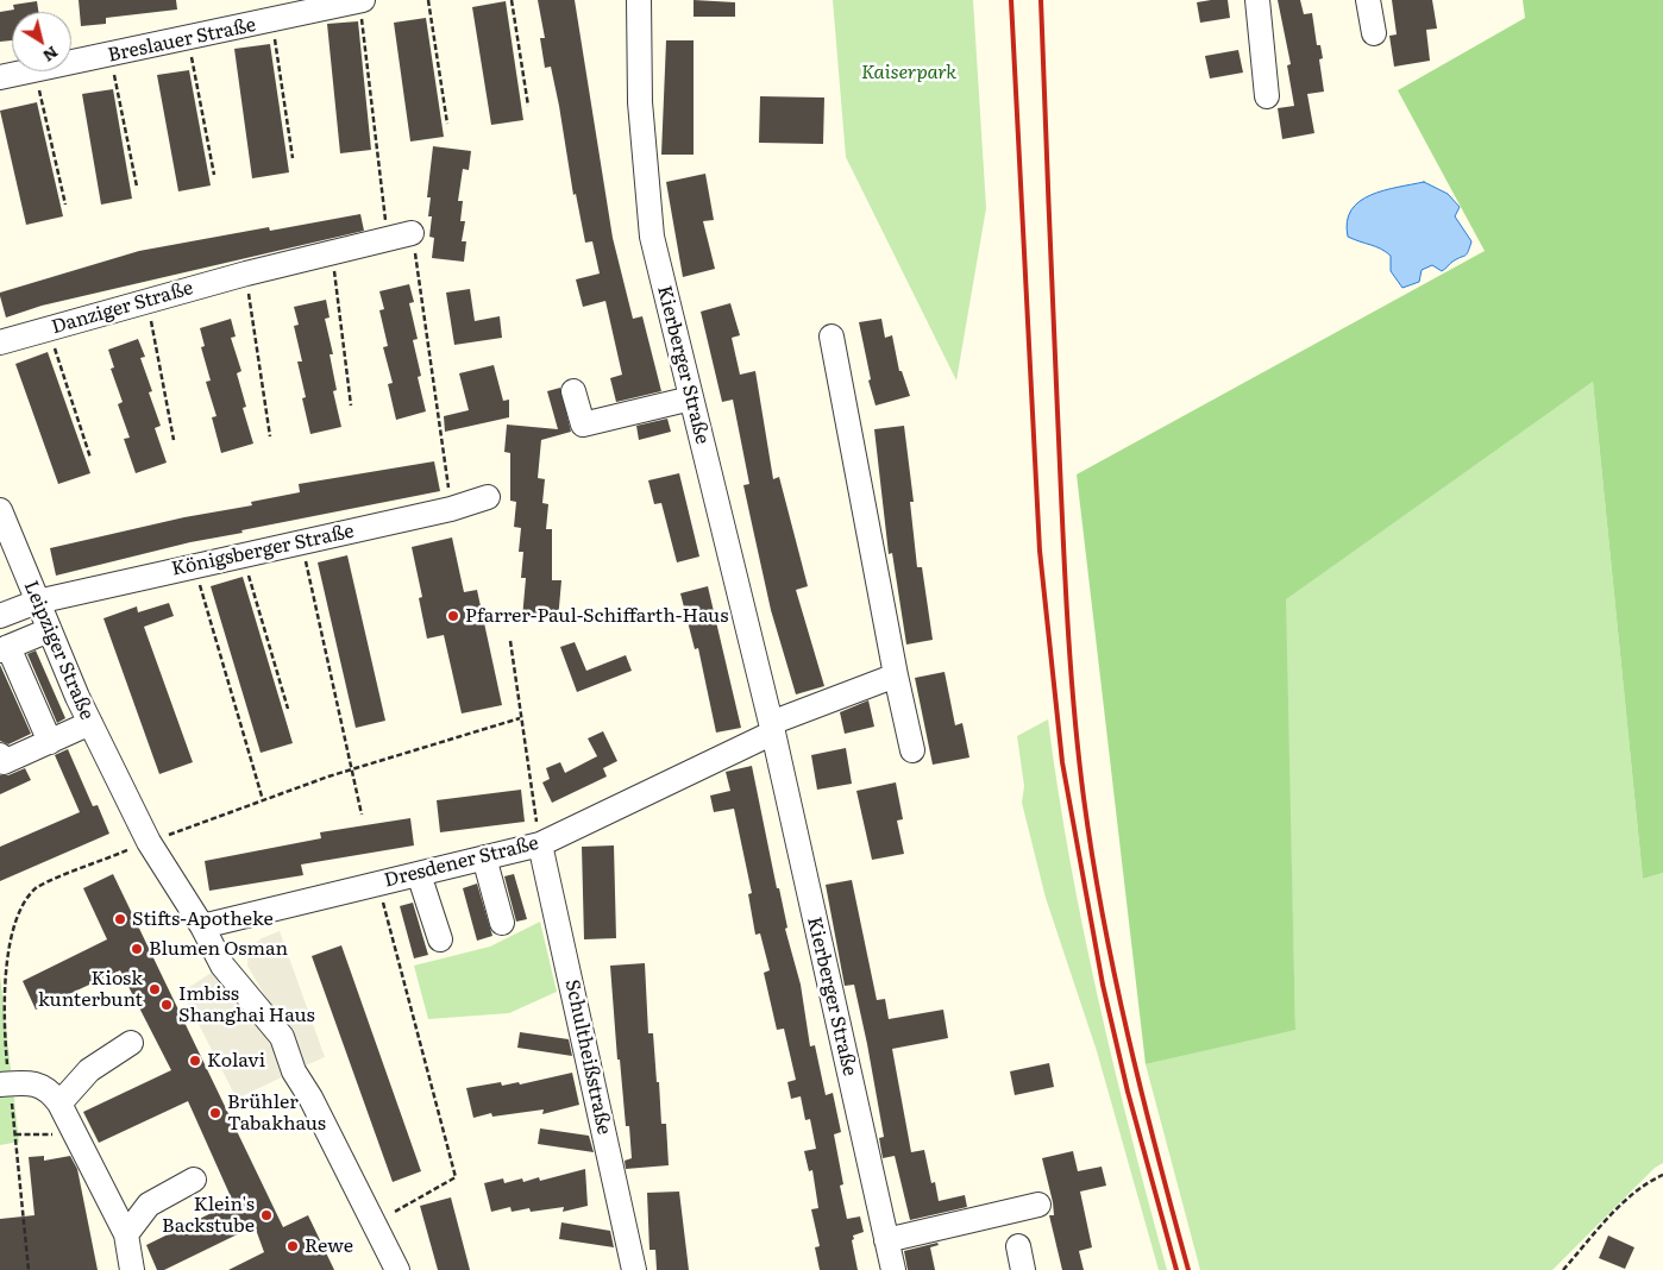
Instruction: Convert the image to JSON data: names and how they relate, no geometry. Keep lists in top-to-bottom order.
{
  "streets": {
    "street": [
      "Breslauer Straße",
      "Danziger Straße",
      "Kierberger Straße",
      "Königsberger Straße",
      "Leipziger Straße",
      "Dresdener Straße",
      "Schultheißstraße"
    ]
  },
  "crossings": [
    ["Kierberger Straße", "Dresdener Straße"],
    ["Königsberger Straße", "Leipziger Straße"],
    ["Leipziger Straße", "Dresdener Straße"],
    ["Dresdener Straße", "Schultheißstraße"]
  ],
  "parks": ["Kaiserpark"],
  "places": [
    "Pfarrer-Paul-Schiffarth-Haus",
    "Stifts-Apotheke",
    "Blumen Osman",
    "Kiosk kunterbunt",
    "Imbiss Shanghai Haus",
    "Kolavi",
    "Brühler Tabakhaus",
    "Klein's Backstube",
    "Rewe"
  ],
  "north": "bottom right"
}
